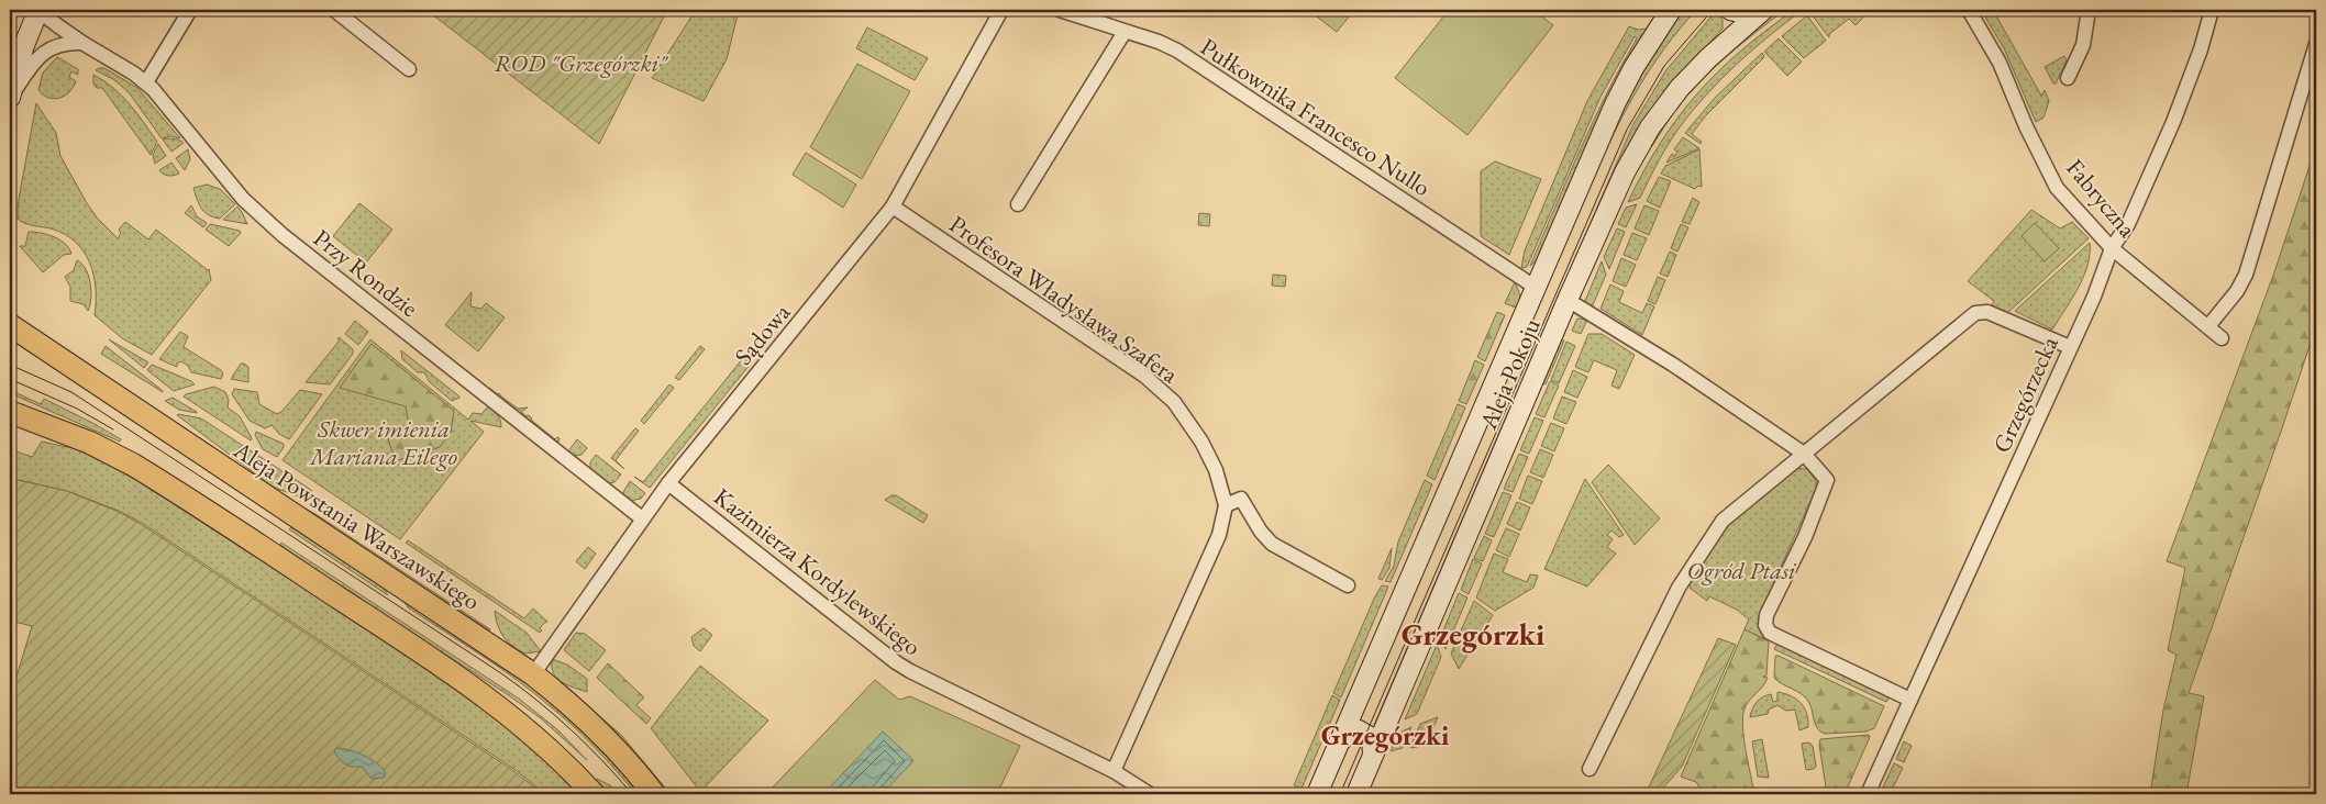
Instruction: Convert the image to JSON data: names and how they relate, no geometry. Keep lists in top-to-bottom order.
{
  "streets": {
    "main road": ["Aleja Pokoju", "Aleja Powstania Warszawskiego"],
    "street": [
      "Pułkownika Francesco Nullo",
      "Fabryczna",
      "Przy Rondzie",
      "Profesora Władysława Szafera",
      "Sądowa",
      "Grzegórzecka",
      "Kazimierza Kordylewskiego"
    ]
  },
  "crossings": [
    ["Pułkownika Francesco Nullo", "Aleja Pokoju"],
    ["Fabryczna", "Grzegórzecka"],
    ["Przy Rondzie", "Sądowa"],
    ["Profesora Władysława Szafera", "Sądowa"],
    ["Profesora Władysława Szafera", "Kazimierza Kordylewskiego"],
    ["Sądowa", "Aleja Powstania Warszawskiego"],
    ["Sądowa", "Kazimierza Kordylewskiego"]
  ],
  "districts": ["Grzegórzki", "Grzegórzki"],
  "parks": ["ROD \"Grzegórzki\"", "Skwer imienia Mariana Eilego", "Ogród Ptasi"]
}
